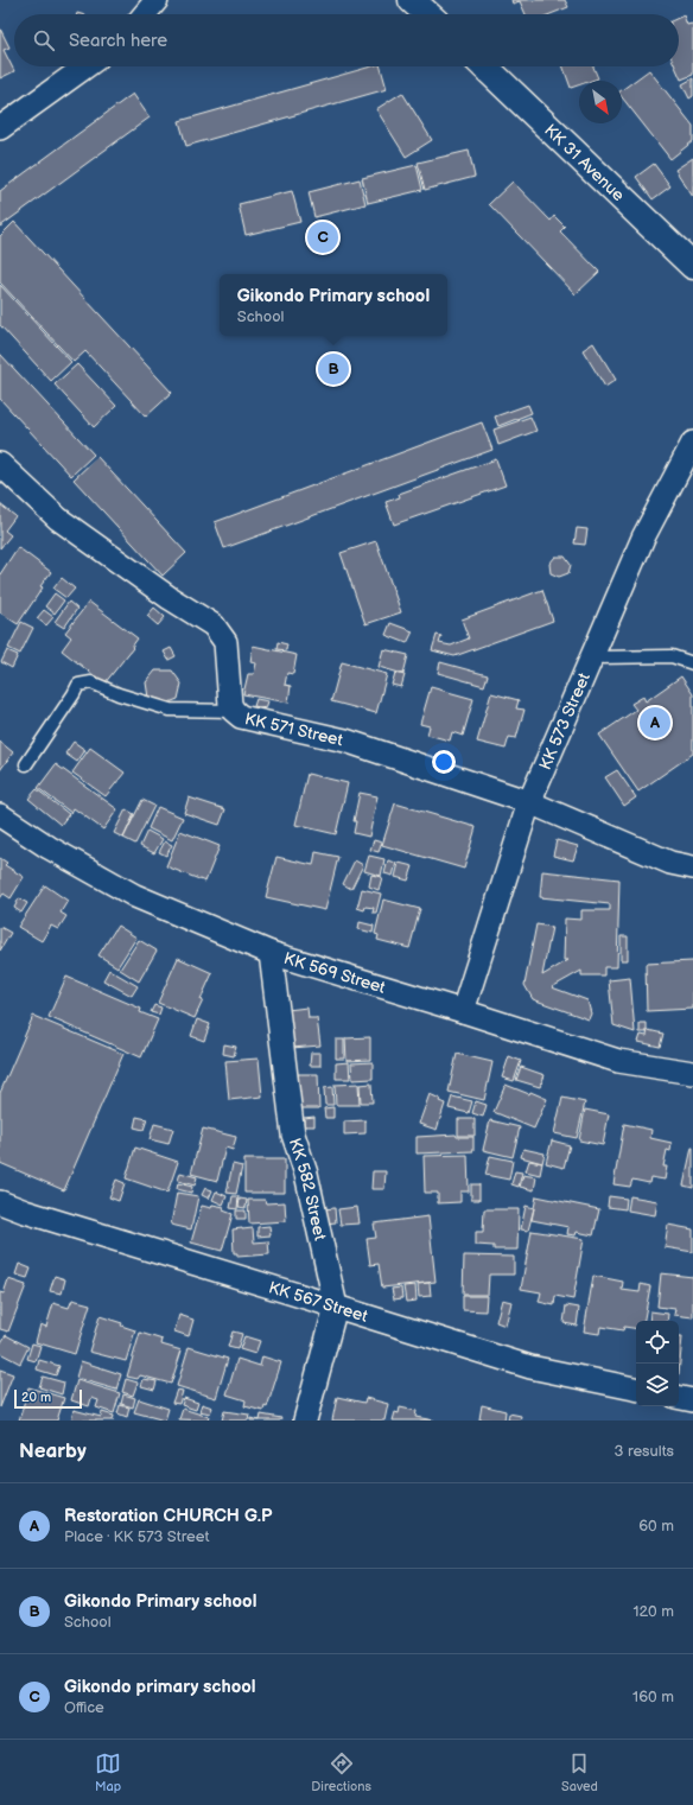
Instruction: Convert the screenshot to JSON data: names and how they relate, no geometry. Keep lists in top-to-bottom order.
{
  "streets": {
    "main road": ["KK 31 Avenue"],
    "street": [
      "KK 573 Street",
      "KK 571 Street",
      "KK 569 Street",
      "KK 582 Street",
      "KK 567 Street"
    ]
  },
  "crossings": [
    ["KK 573 Street", "KK 571 Street"],
    ["KK 573 Street", "KK 569 Street"],
    ["KK 569 Street", "KK 582 Street"],
    ["KK 582 Street", "KK 567 Street"]
  ],
  "scale_bar": "20 m",
  "north": "bottom right",
  "page": {
    "search": "Search here",
    "pins": ["C", "B", "A"],
    "popup": ["Gikondo Primary school", "School"],
    "scale": "20 m",
    "heading": ["Nearby", "3 results"],
    "list": [
      {
        "mark": "A",
        "name": "Restoration CHURCH G.P",
        "note": "Place · KK 573 Street",
        "value": "60 m"
      },
      {
        "mark": "B",
        "name": "Gikondo Primary school",
        "note": "School",
        "value": "120 m"
      },
      {
        "mark": "C",
        "name": "Gikondo primary school",
        "note": "Office",
        "value": "160 m"
      }
    ],
    "nav": ["Map", "Directions", "Saved"]
  }
}
